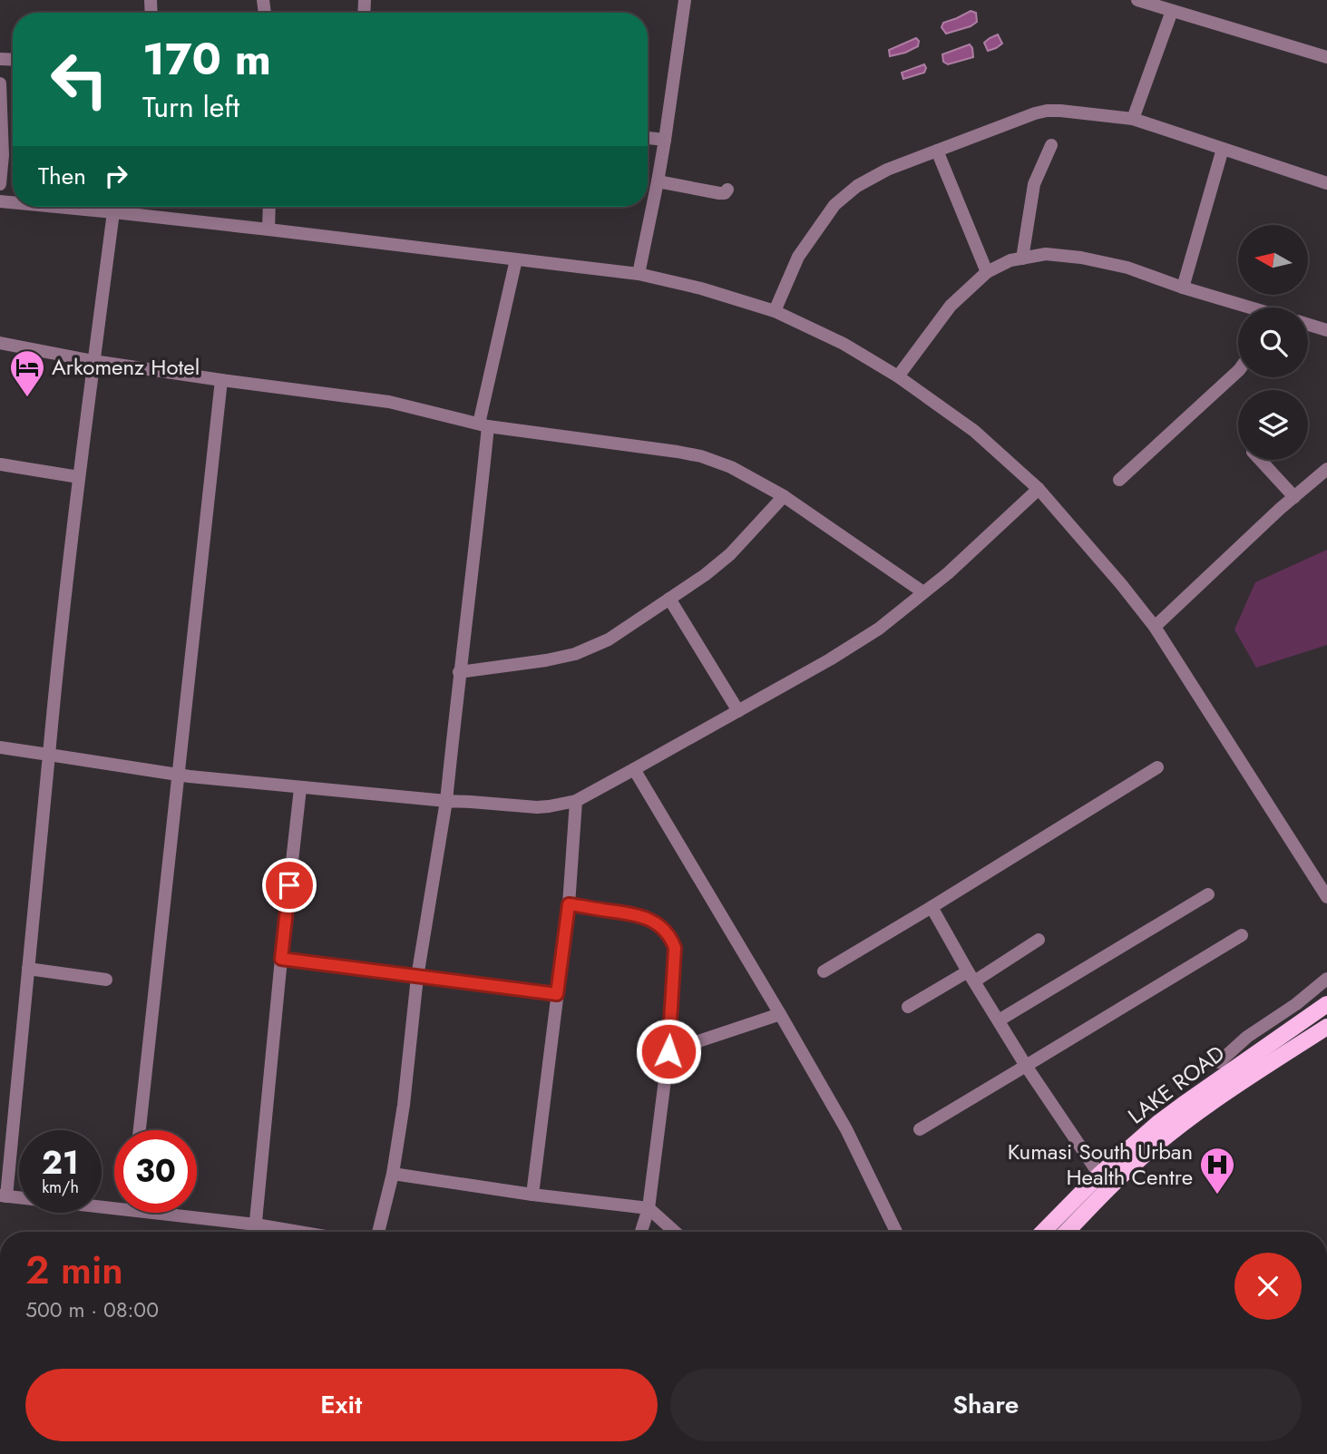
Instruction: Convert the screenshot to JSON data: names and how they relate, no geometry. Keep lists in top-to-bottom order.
{
  "streets": {
    "main road": ["LAKE ROAD"]
  },
  "places": {
    "hotel": ["Arkomenz Hotel"],
    "hospital": ["Kumasi South Urban Health Centre"]
  },
  "north": "left",
  "page": {
    "turn": ["170 m", "Turn left"],
    "then": "Then",
    "speed": "21 km/h",
    "limit": "30",
    "heading": ["2 min", "500 m · 08:00"],
    "buttons": ["Exit", "Share"]
  }
}
